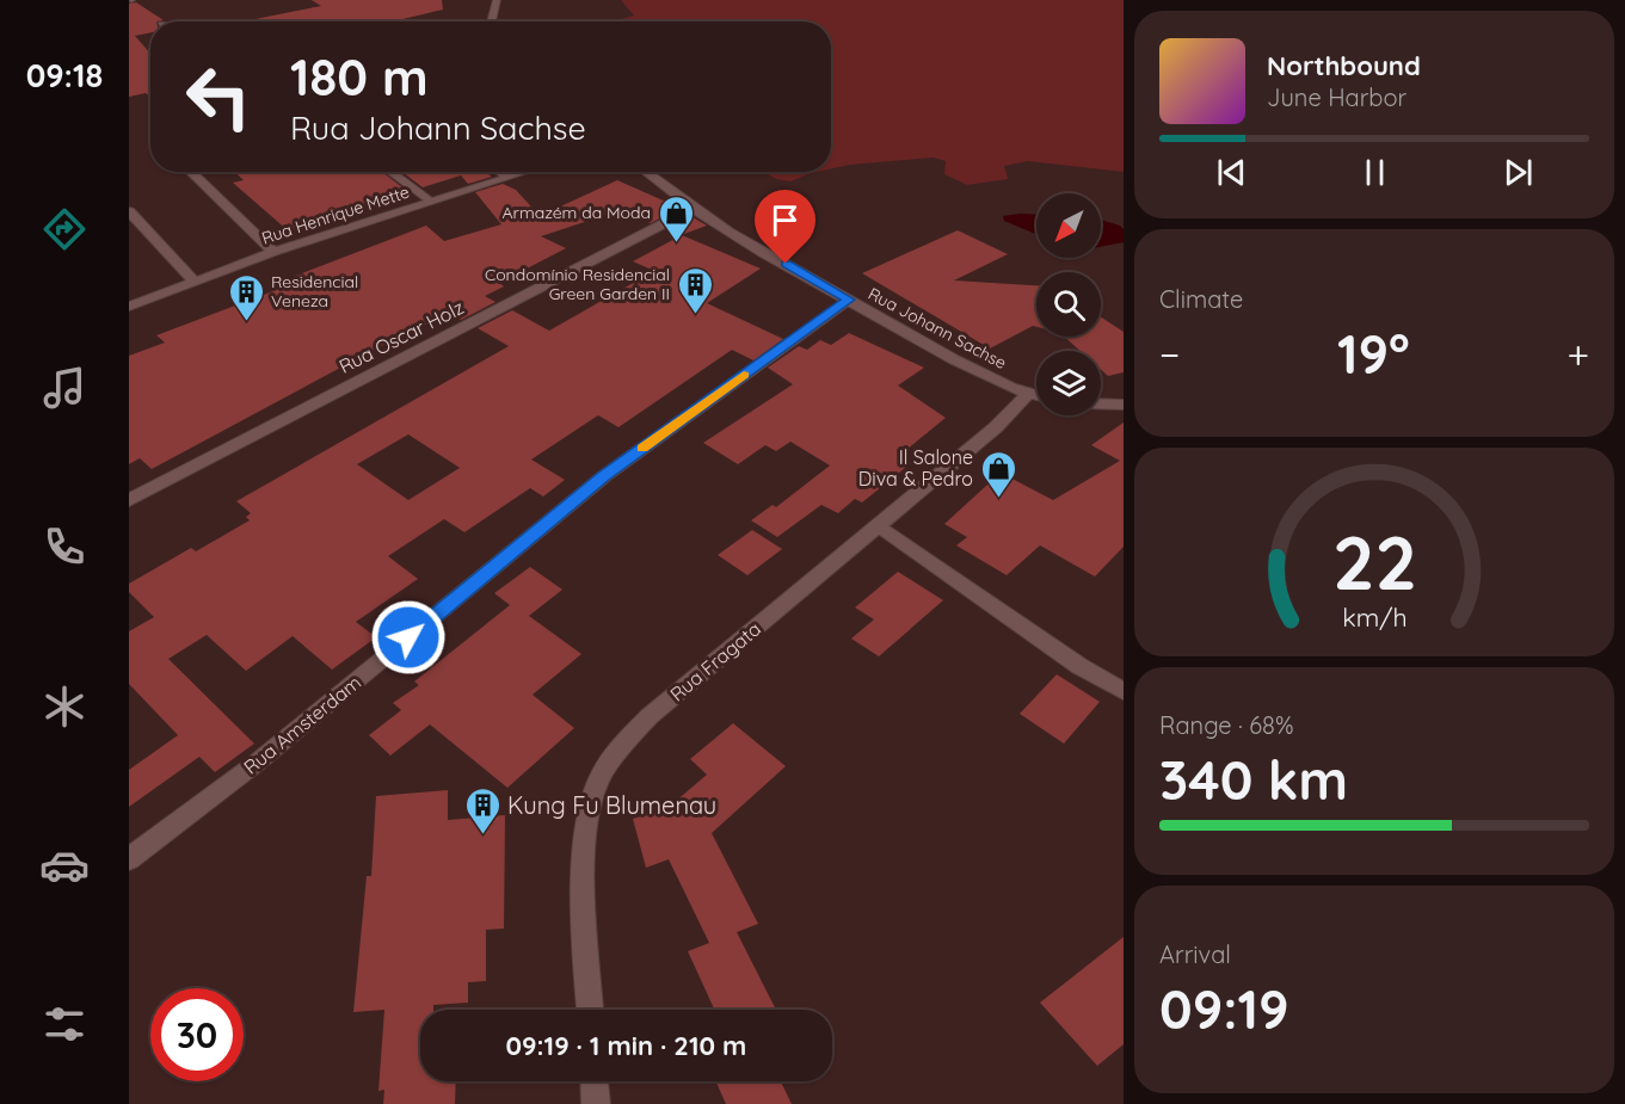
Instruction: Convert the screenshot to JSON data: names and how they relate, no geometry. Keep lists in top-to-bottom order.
{
  "streets": {
    "street": [
      "Rua Henrique Mette",
      "Rua Johann Sachse",
      "Rua Oscar Holz",
      "Rua Fragata",
      "Rua Amsterdam"
    ]
  },
  "crossings": [
    ["Rua Johann Sachse", "Rua Oscar Holz"],
    ["Rua Johann Sachse", "Rua Fragata"],
    ["Rua Johann Sachse", "Rua Amsterdam"]
  ],
  "places": {
    "shop": ["Armazém da Moda", "Il Salone Diva & Pedro"],
    "building": ["Condomínio Residencial Green Garden II", "Residencial Veneza", "Kung Fu Blumenau"]
  },
  "north": "bottom left",
  "page": {
    "tabs": "09:18",
    "turn": ["180 m", "Rua Johann Sachse"],
    "song": ["Northbound", "June Harbor"],
    "tile": [
      "Climate",
      ["Range · 68%", "340 km"],
      ["Arrival", "09:19"]
    ],
    "heat": ["−", "19°", "+"],
    "limit": "30",
    "trip": "09:19 · 1 min · 210 m",
    "gauge": ["22", "km/h"]
  }
}
